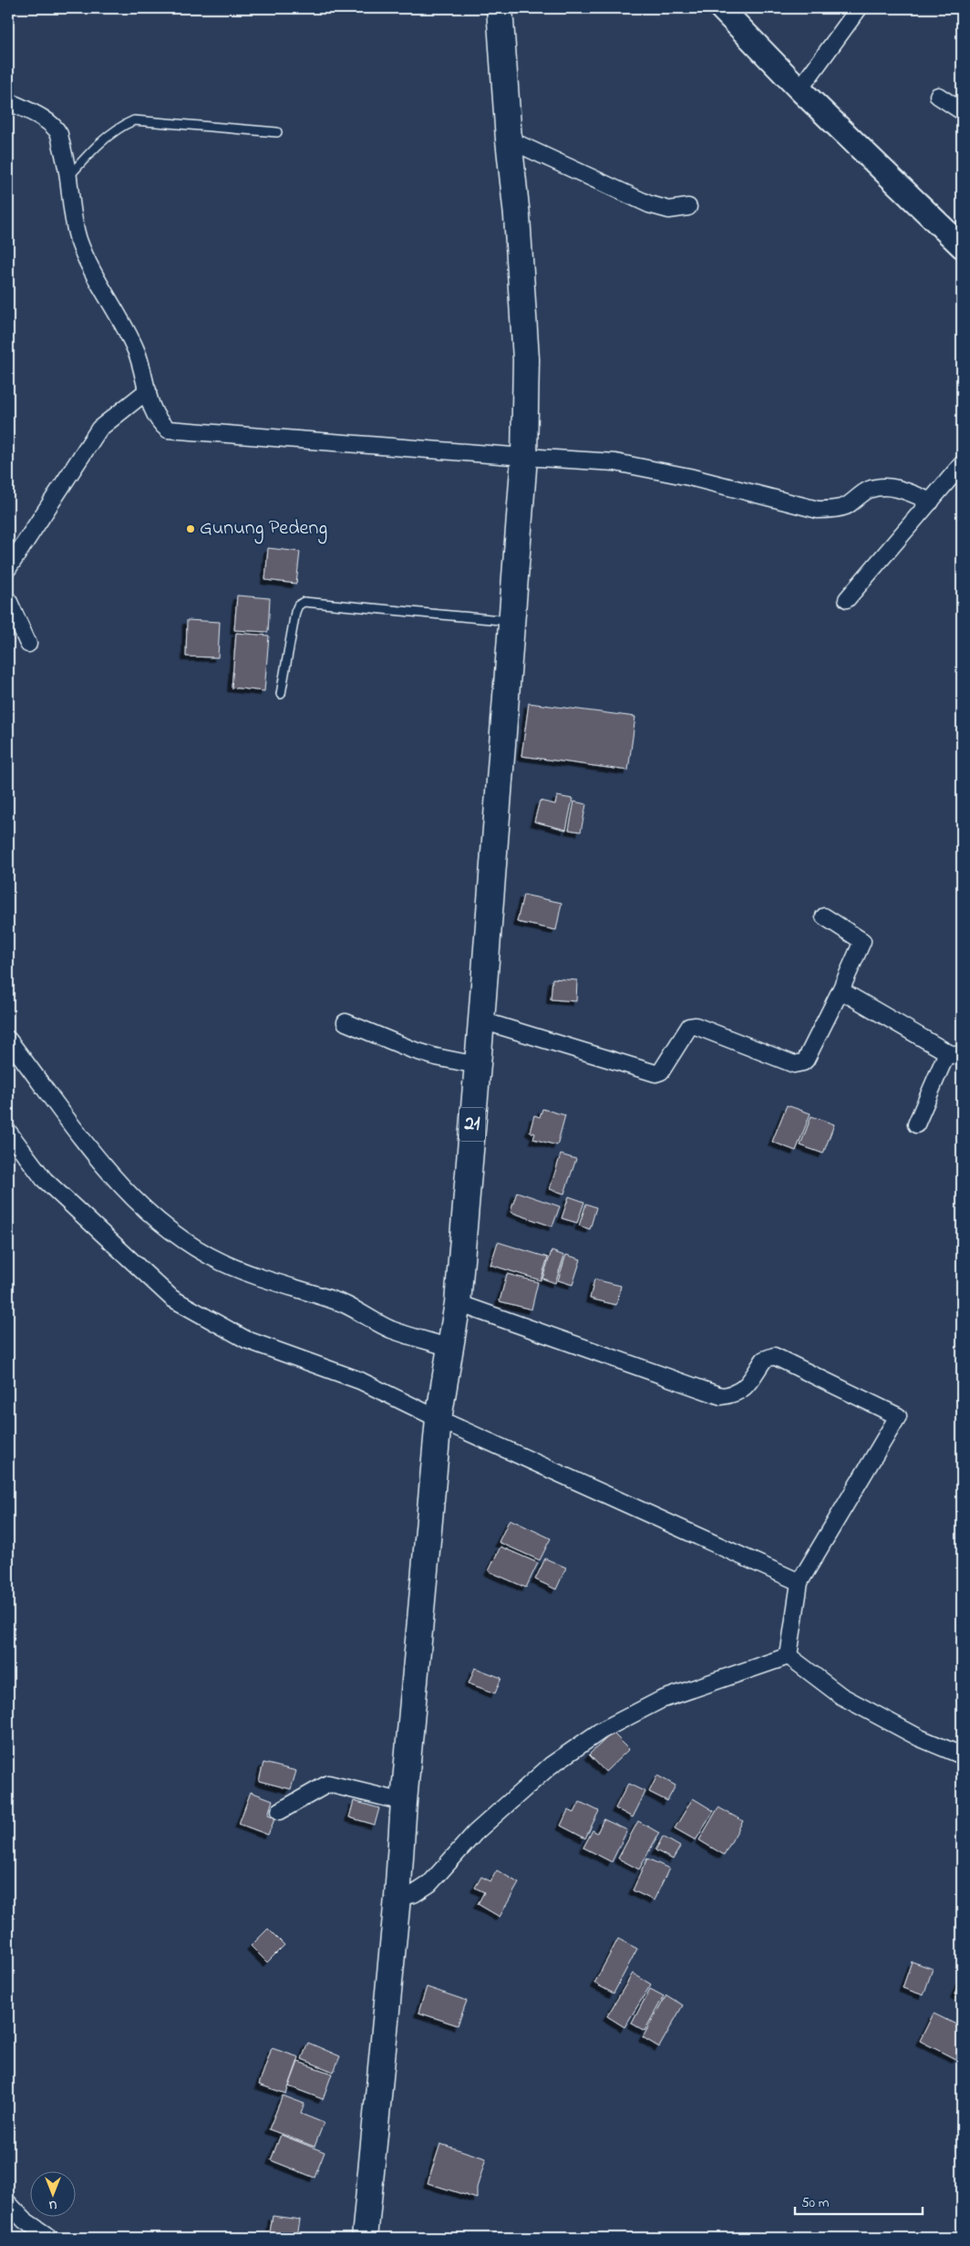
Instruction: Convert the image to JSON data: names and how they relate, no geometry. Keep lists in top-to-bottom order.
{
  "streets": {
    "highway": ["21"]
  },
  "places": ["Gunung Pedeng"],
  "scale_bar": "50 m",
  "north": "bottom"
}
